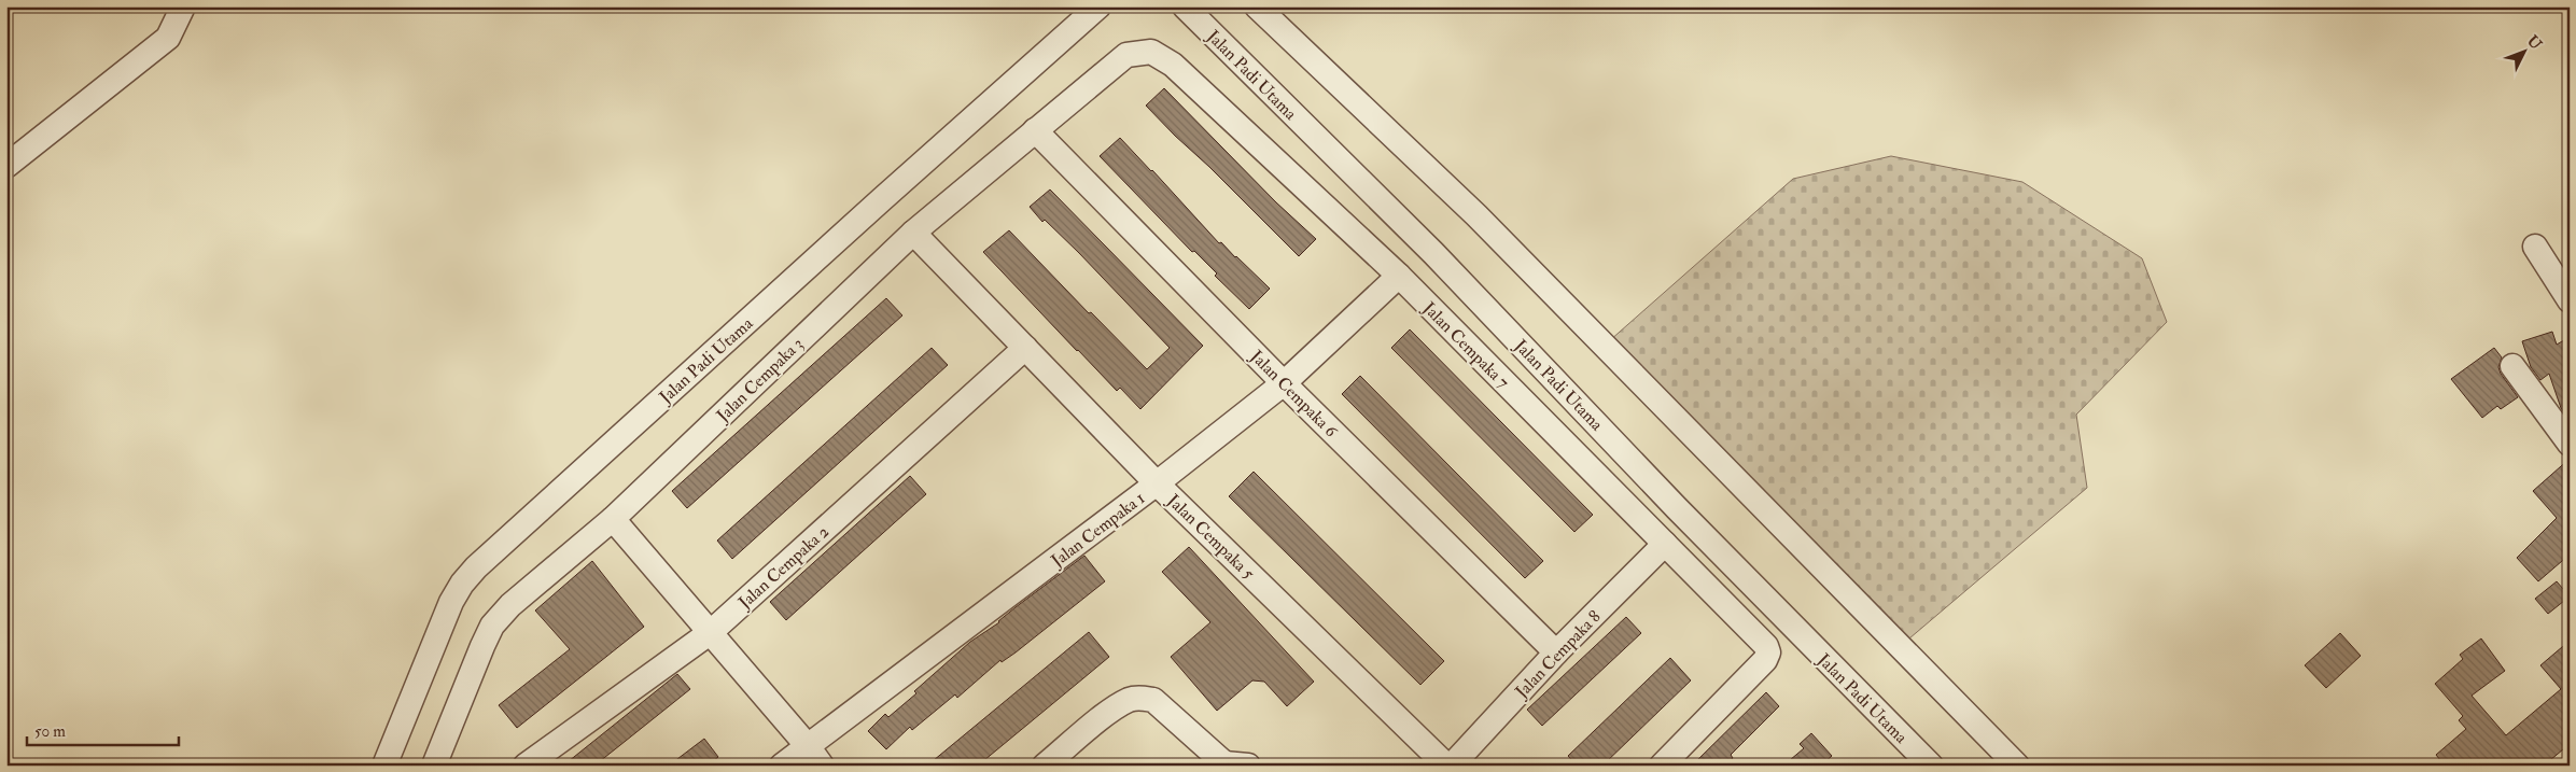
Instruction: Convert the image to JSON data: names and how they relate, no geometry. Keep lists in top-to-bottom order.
{
  "streets": {
    "street": [
      "Jalan Padi Utama",
      "Jalan Cempaka 7",
      "Jalan Cempaka 3",
      "Jalan Cempaka 6",
      "Jalan Cempaka 1",
      "Jalan Cempaka 5",
      "Jalan Cempaka 2",
      "Jalan Cempaka 8"
    ]
  },
  "crossings": [
    ["Jalan Cempaka 7", "Jalan Cempaka 3"],
    ["Jalan Cempaka 7", "Jalan Cempaka 1"],
    ["Jalan Cempaka 7", "Jalan Cempaka 8"],
    ["Jalan Cempaka 3", "Jalan Cempaka 6"],
    ["Jalan Cempaka 3", "Jalan Cempaka 5"],
    ["Jalan Cempaka 6", "Jalan Cempaka 1"],
    ["Jalan Cempaka 6", "Jalan Cempaka 8"],
    ["Jalan Cempaka 1", "Jalan Cempaka 5"],
    ["Jalan Cempaka 5", "Jalan Cempaka 2"]
  ],
  "scale_bar": "50 m",
  "north": "top right"
}
